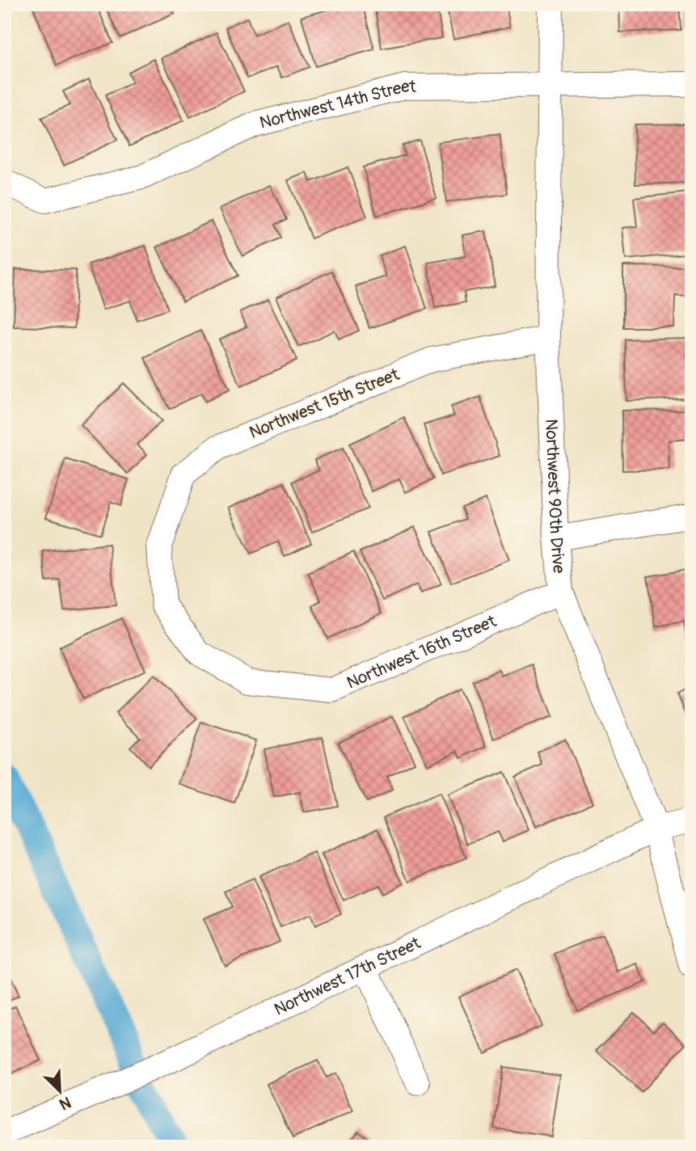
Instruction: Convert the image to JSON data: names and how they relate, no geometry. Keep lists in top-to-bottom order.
{
  "streets": {
    "street": [
      "Northwest 14th Street",
      "Northwest 15th Street",
      "Northwest 90th Drive",
      "Northwest 16th Street",
      "Northwest 17th Street"
    ]
  },
  "crossings": [
    ["Northwest 14th Street", "Northwest 90th Drive"],
    ["Northwest 15th Street", "Northwest 90th Drive"],
    ["Northwest 15th Street", "Northwest 16th Street"],
    ["Northwest 90th Drive", "Northwest 16th Street"],
    ["Northwest 90th Drive", "Northwest 17th Street"]
  ],
  "north": "bottom right"
}
